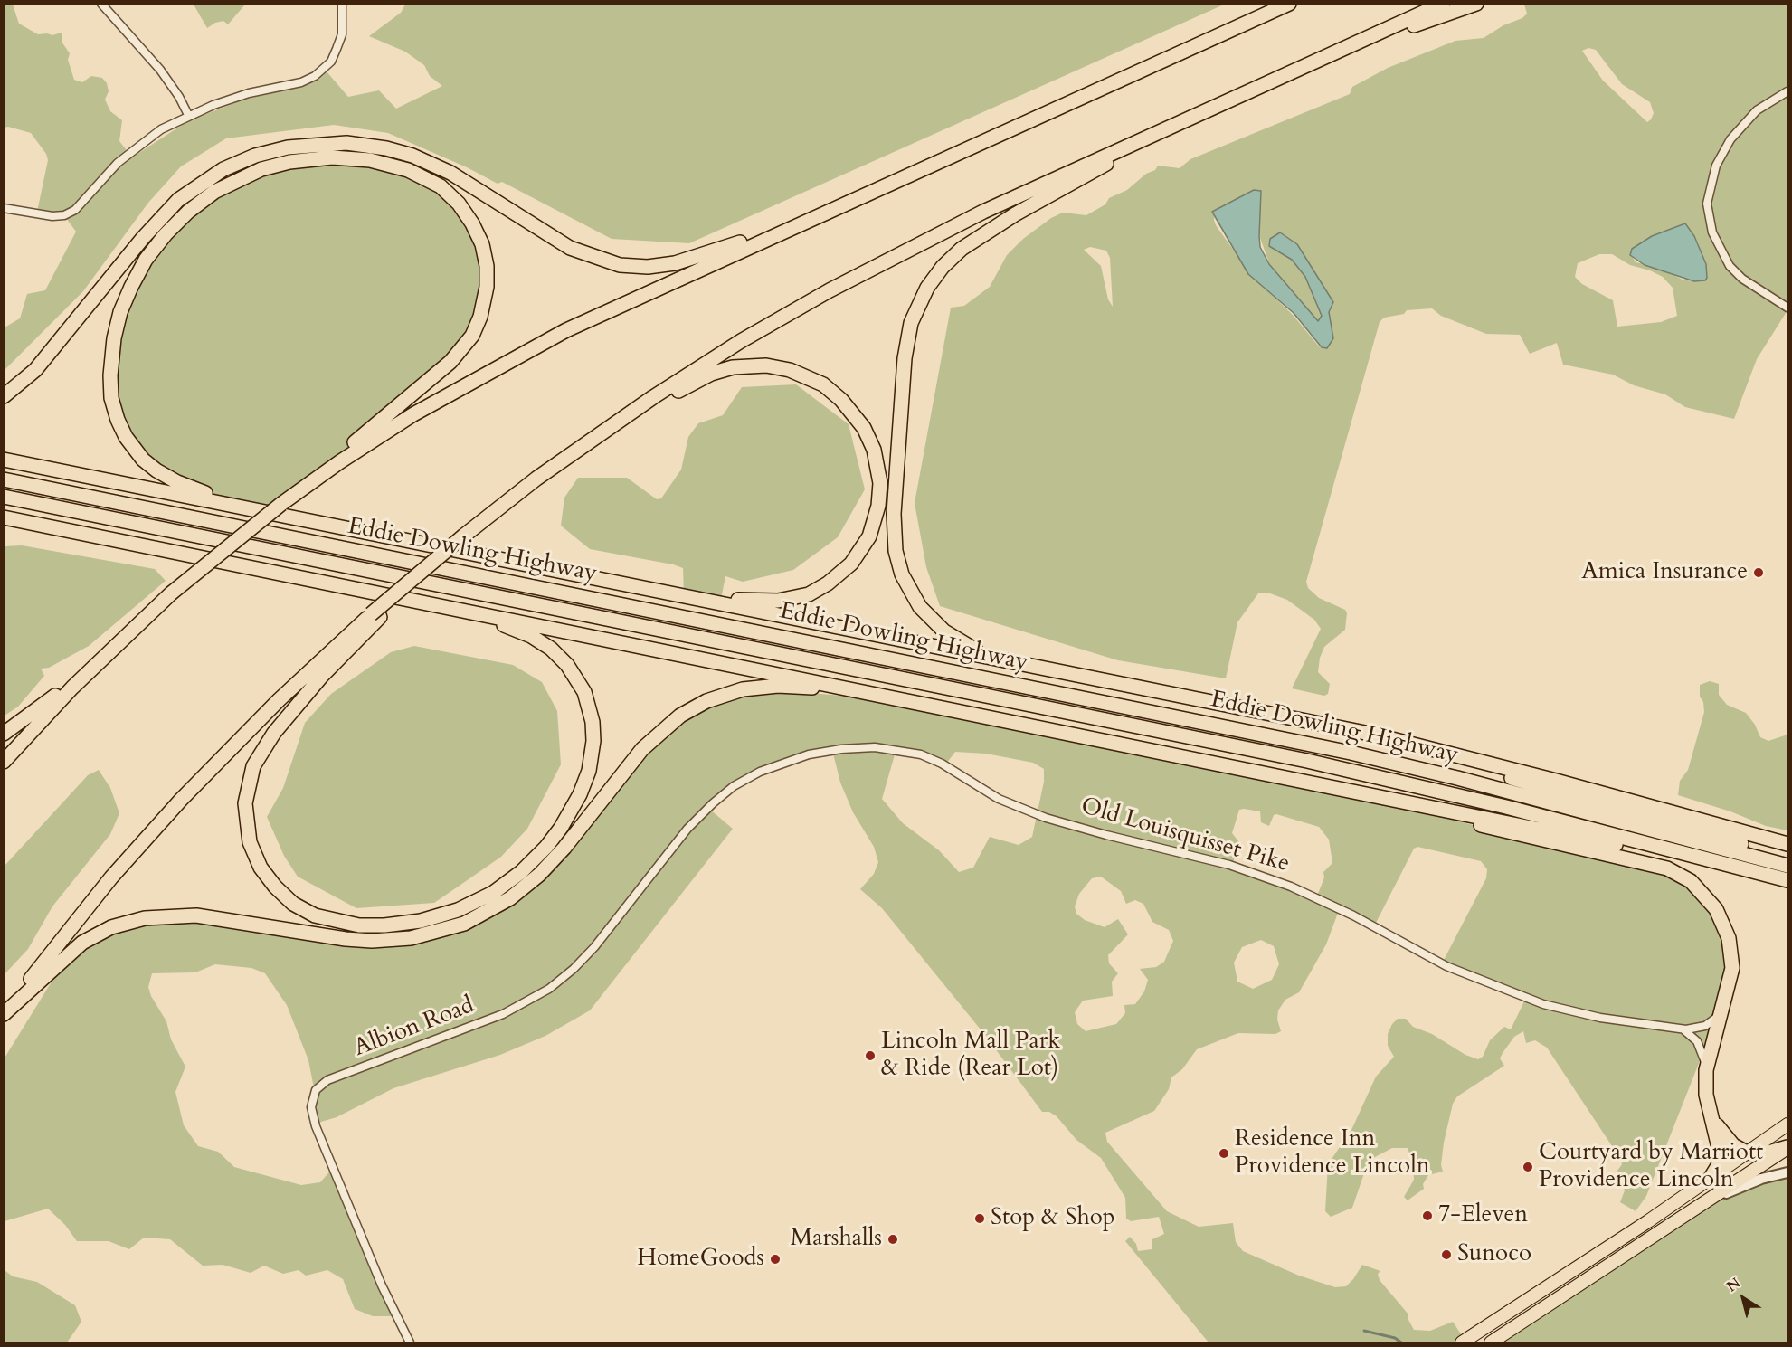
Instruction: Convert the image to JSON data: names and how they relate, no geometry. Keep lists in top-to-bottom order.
{
  "streets": {
    "highway": ["Eddie Dowling Highway"],
    "street": ["Old Louisquisset Pike", "Albion Road"]
  },
  "crossings": [
    ["Old Louisquisset Pike", "Albion Road"]
  ],
  "places": [
    "Amica Insurance",
    "Lincoln Mall Park & Ride (Rear Lot)",
    "Residence Inn Providence Lincoln",
    "Courtyard by Marriott Providence Lincoln",
    "7-Eleven",
    "Stop & Shop",
    "Marshalls",
    "Sunoco",
    "HomeGoods"
  ],
  "north": "top left"
}
